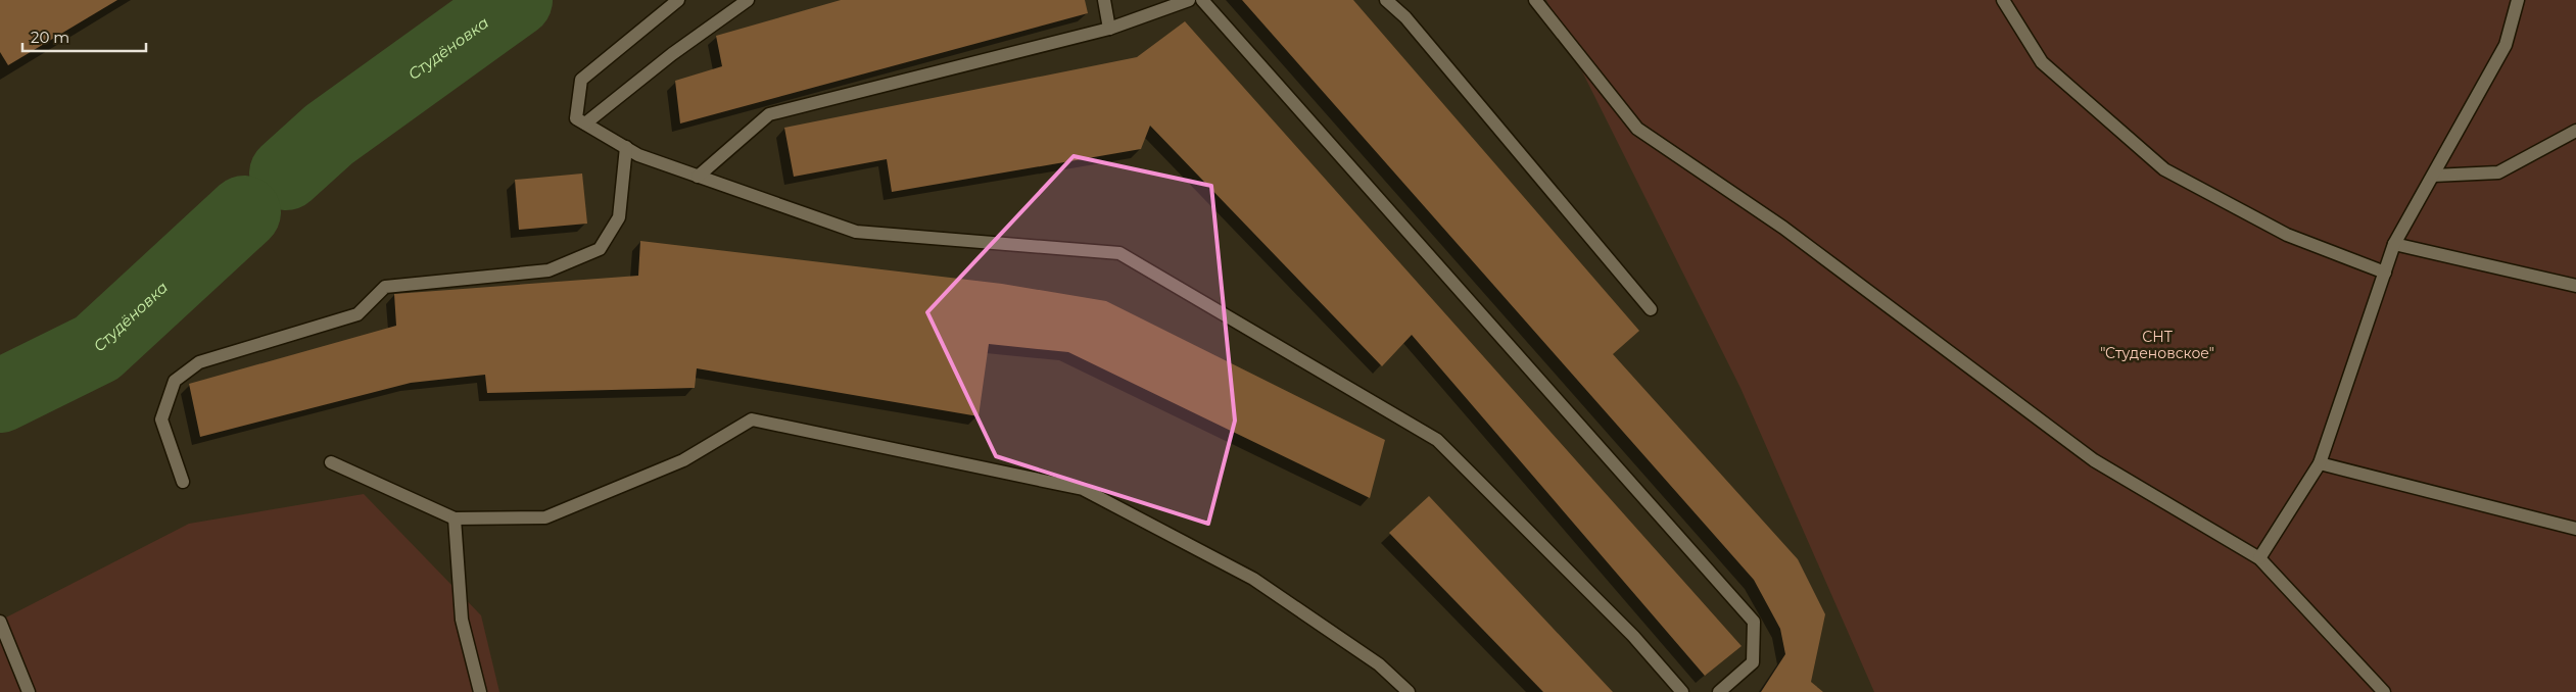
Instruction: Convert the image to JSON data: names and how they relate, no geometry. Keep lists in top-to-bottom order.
{
  "water": ["Студёновка"],
  "parks": ["СНТ \"Студеновское\""],
  "scale_bar": "20 m"
}
